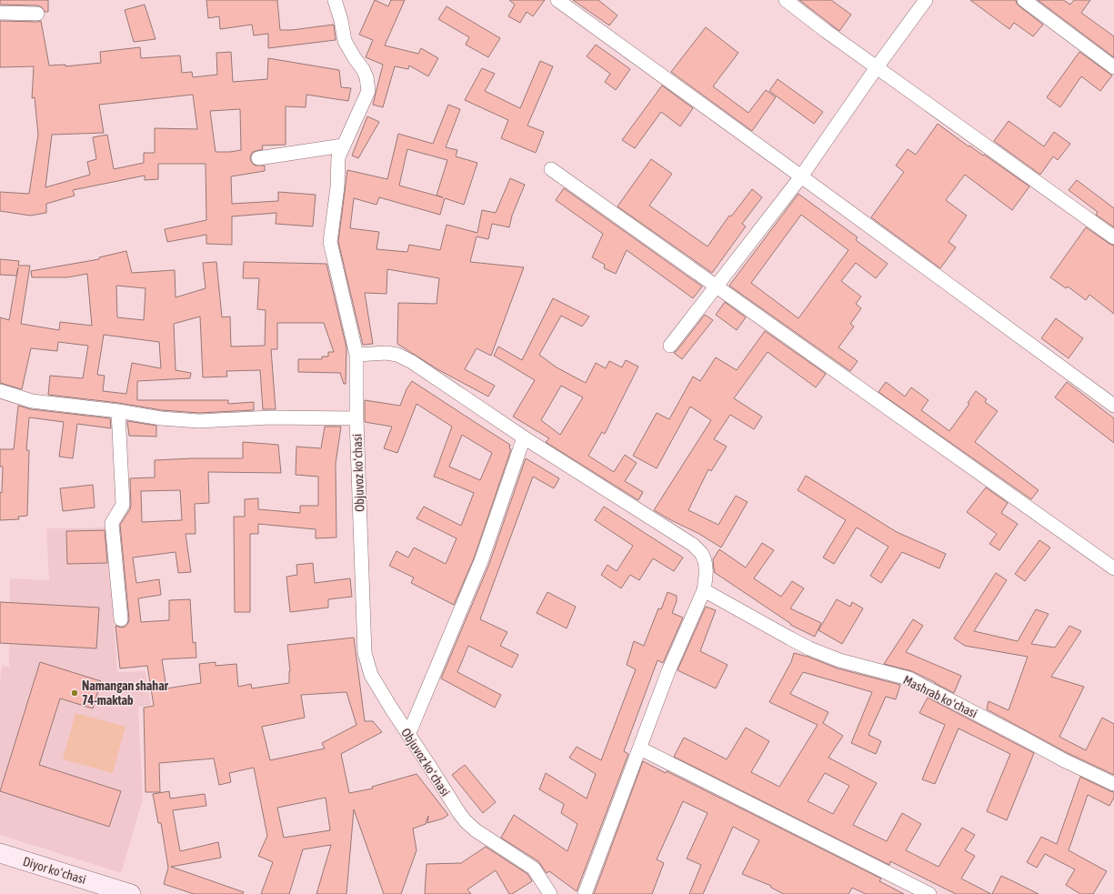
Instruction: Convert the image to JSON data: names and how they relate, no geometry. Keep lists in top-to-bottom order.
{
  "streets": {
    "main road": ["Diyor koʻchasi"],
    "street": ["Objuvoz koʻchasi", "Mashrab koʻchasi"]
  },
  "places": ["Namangan shahar 74-maktab"]
}
